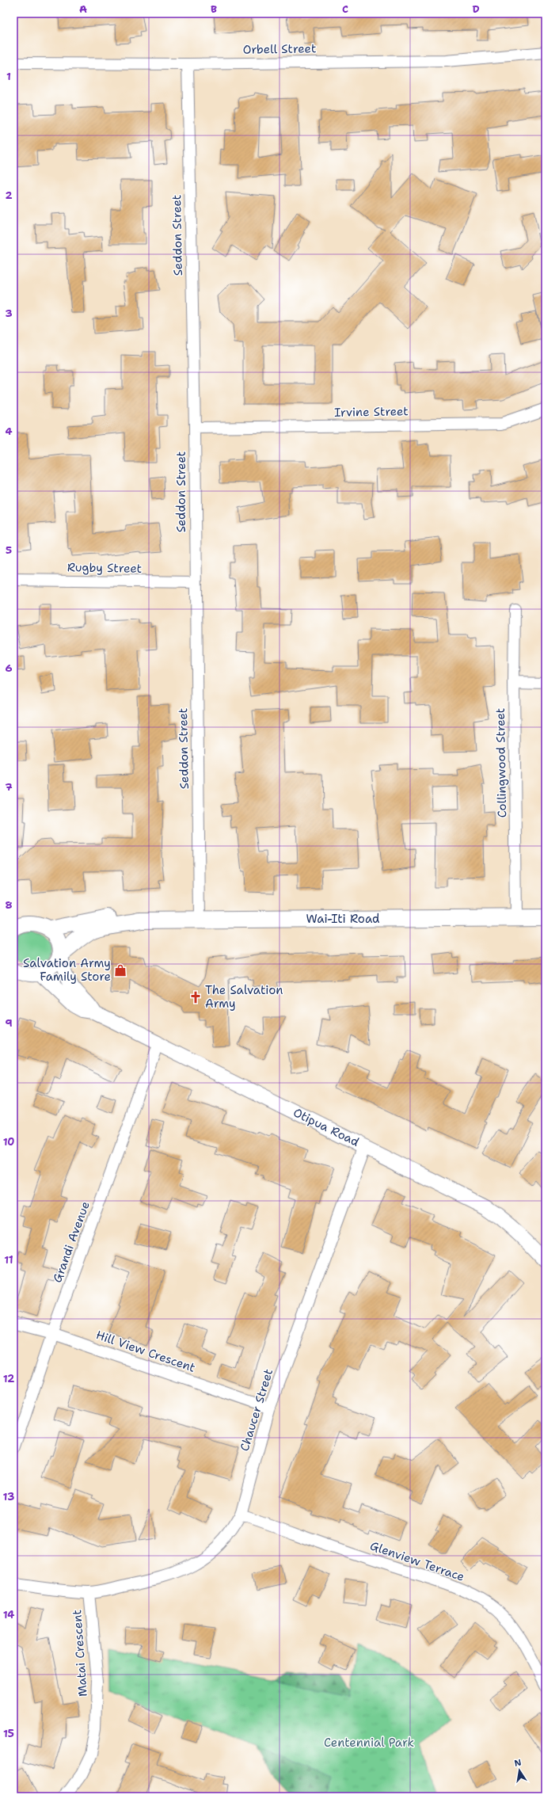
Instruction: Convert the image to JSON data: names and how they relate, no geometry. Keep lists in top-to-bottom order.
{
  "streets": {
    "main road": ["Wai-Iti Road"],
    "street": [
      "Orbell Street",
      "Seddon Street",
      "Irvine Street",
      "Rugby Street",
      "Collingwood Street",
      "Otipua Road",
      "Grandi Avenue",
      "Hill View Crescent",
      "Chaucer Street",
      "Glenview Terrace",
      "Matai Crescent"
    ]
  },
  "crossings": [
    ["Orbell Street", "Seddon Street"],
    ["Seddon Street", "Irvine Street"],
    ["Seddon Street", "Rugby Street"],
    ["Seddon Street", "Wai-Iti Road"],
    ["Collingwood Street", "Wai-Iti Road"],
    ["Otipua Road", "Grandi Avenue"],
    ["Otipua Road", "Chaucer Street"],
    ["Grandi Avenue", "Hill View Crescent"],
    ["Hill View Crescent", "Chaucer Street"],
    ["Chaucer Street", "Glenview Terrace"],
    ["Chaucer Street", "Matai Crescent"]
  ],
  "parks": ["Centennial Park"],
  "places": {
    "shop": ["Salvation Army Family Store"],
    "church": ["The Salvation Army"]
  },
  "north": "top",
  "grid": {
    "columns": [
      "A",
      "B",
      "C",
      "D"
    ],
    "rows": [
      "1",
      "2",
      "3",
      "4",
      "5",
      "6",
      "7",
      "8",
      "9",
      "10",
      "11",
      "12",
      "13",
      "14",
      "15"
    ]
  }
}
